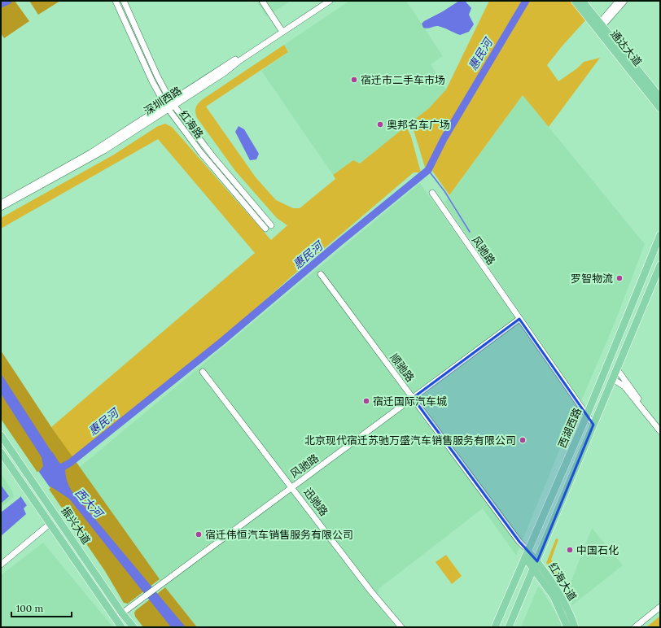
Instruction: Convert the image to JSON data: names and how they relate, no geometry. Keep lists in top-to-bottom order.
{
  "streets": {
    "main road": [
      "通达大道",
      "西湖西路",
      "振兴大道",
      "红海大道"
    ],
    "street": [
      "深圳西路",
      "红海路",
      "风驰路",
      "顺驰路",
      "迅驰路"
    ]
  },
  "crossings": [
    ["深圳西路", "红海路"],
    ["风驰路", "顺驰路"],
    ["风驰路", "西湖西路"],
    ["风驰路", "迅驰路"],
    ["风驰路", "振兴大道"],
    ["顺驰路", "西湖西路"],
    ["顺驰路", "红海大道"],
    ["西湖西路", "红海大道"]
  ],
  "water": ["惠民河", "西大河"],
  "places": [
    "宿迁市二手车市场",
    "奥邦名车广场",
    "罗智物流",
    "宿迁国际汽车城",
    "北京现代宿迁苏驰万盛汽车销售服务有限公司",
    "宿迁伟恒汽车销售服务有限公司",
    "中国石化"
  ],
  "scale_bar": "100 m"
}
